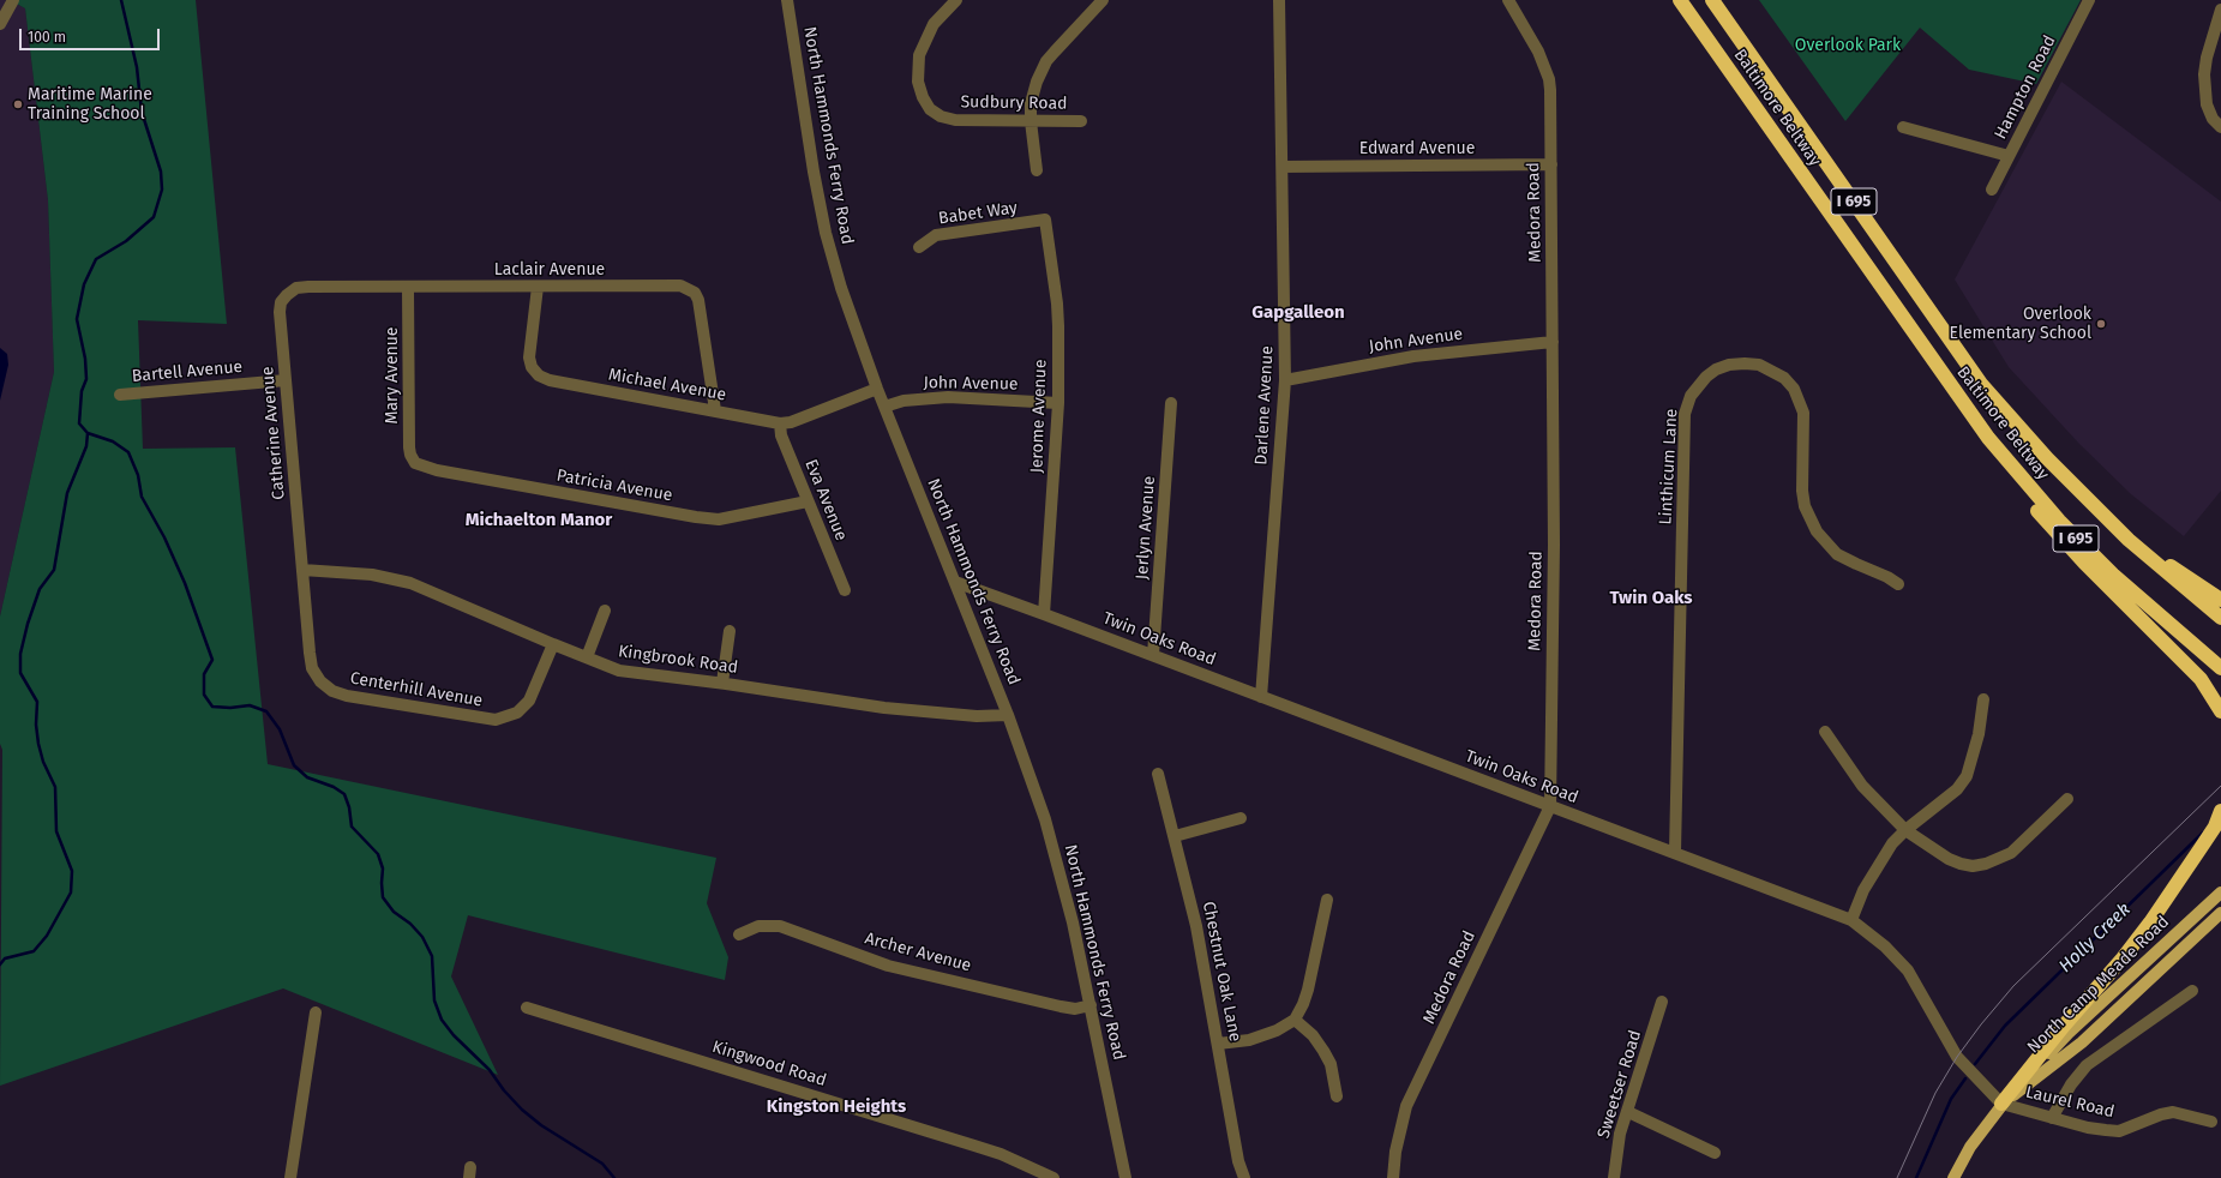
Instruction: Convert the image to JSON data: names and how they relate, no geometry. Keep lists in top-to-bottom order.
{
  "streets": {
    "highway": ["Baltimore Beltway", "I 695"],
    "main road": ["North Camp Meade Road"],
    "street": [
      "Hampton Road",
      "Sudbury Road",
      "North Hammonds Ferry Road",
      "Edward Avenue",
      "Medora Road",
      "Babet Way",
      "Laclair Avenue",
      "John Avenue",
      "Bartell Avenue",
      "Mary Avenue",
      "Michael Avenue",
      "Darlene Avenue",
      "Jerome Avenue",
      "Catherine Avenue",
      "Linthicum Lane",
      "Patricia Avenue",
      "Eva Avenue",
      "Jerlyn Avenue",
      "Twin Oaks Road",
      "Kingbrook Road",
      "Centerhill Avenue",
      "Archer Avenue",
      "Chestnut Oak Lane",
      "Kingwood Road",
      "Sweetser Road",
      "Laurel Road"
    ]
  },
  "crossings": [
    ["North Hammonds Ferry Road", "John Avenue"],
    ["North Hammonds Ferry Road", "Michael Avenue"],
    ["North Hammonds Ferry Road", "Twin Oaks Road"],
    ["North Hammonds Ferry Road", "Kingbrook Road"],
    ["North Hammonds Ferry Road", "Archer Avenue"],
    ["Edward Avenue", "Medora Road"],
    ["Edward Avenue", "Darlene Avenue"],
    ["Medora Road", "John Avenue"],
    ["Medora Road", "Twin Oaks Road"],
    ["Babet Way", "Jerome Avenue"],
    ["Laclair Avenue", "Mary Avenue"],
    ["Laclair Avenue", "Michael Avenue"],
    ["Laclair Avenue", "Catherine Avenue"],
    ["John Avenue", "Darlene Avenue"],
    ["John Avenue", "Jerome Avenue"],
    ["Bartell Avenue", "Catherine Avenue"],
    ["Mary Avenue", "Patricia Avenue"],
    ["Michael Avenue", "Eva Avenue"],
    ["Darlene Avenue", "Twin Oaks Road"],
    ["Jerome Avenue", "Twin Oaks Road"],
    ["Catherine Avenue", "Kingbrook Road"],
    ["Catherine Avenue", "Centerhill Avenue"],
    ["Linthicum Lane", "Twin Oaks Road"],
    ["Patricia Avenue", "Eva Avenue"],
    ["Jerlyn Avenue", "Twin Oaks Road"],
    ["Twin Oaks Road", "North Camp Meade Road"],
    ["Twin Oaks Road", "Laurel Road"],
    ["Kingbrook Road", "Centerhill Avenue"],
    ["North Camp Meade Road", "Laurel Road"]
  ],
  "districts": [
    "Gapgalleon",
    "Michaelton Manor",
    "Twin Oaks",
    "Kingston Heights"
  ],
  "water": ["Holly Creek"],
  "parks": ["Overlook Park"],
  "places": ["Maritime Marine Training School", "Overlook Elementary School"],
  "scale_bar": "100 m"
}
